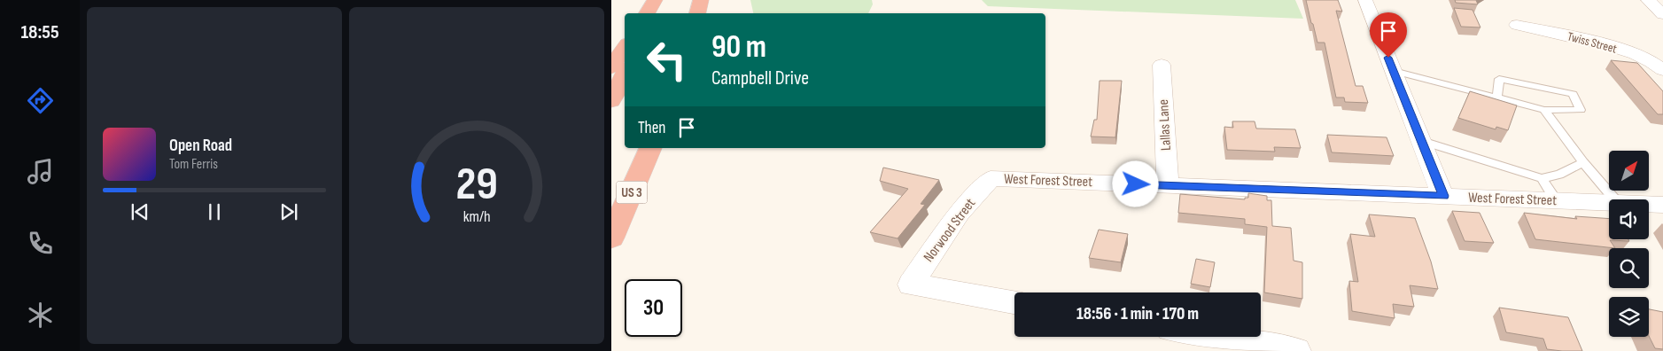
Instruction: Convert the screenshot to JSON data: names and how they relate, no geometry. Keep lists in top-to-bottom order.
{
  "streets": {
    "highway": ["US 3"],
    "street": [
      "Twiss Street",
      "Lallas Lane",
      "West Forest Street",
      "Norwood Street"
    ]
  },
  "crossings": [
    ["Lallas Lane", "West Forest Street"],
    ["West Forest Street", "Norwood Street"]
  ],
  "north": "top right",
  "page": {
    "tabs": "18:55",
    "turn": ["90 m", "Campbell Drive"],
    "then": "Then",
    "song": ["Open Road", "Tom Ferris"],
    "limit": "30",
    "trip": "18:56 · 1 min · 170 m",
    "gauge": ["29", "km/h"]
  }
}
